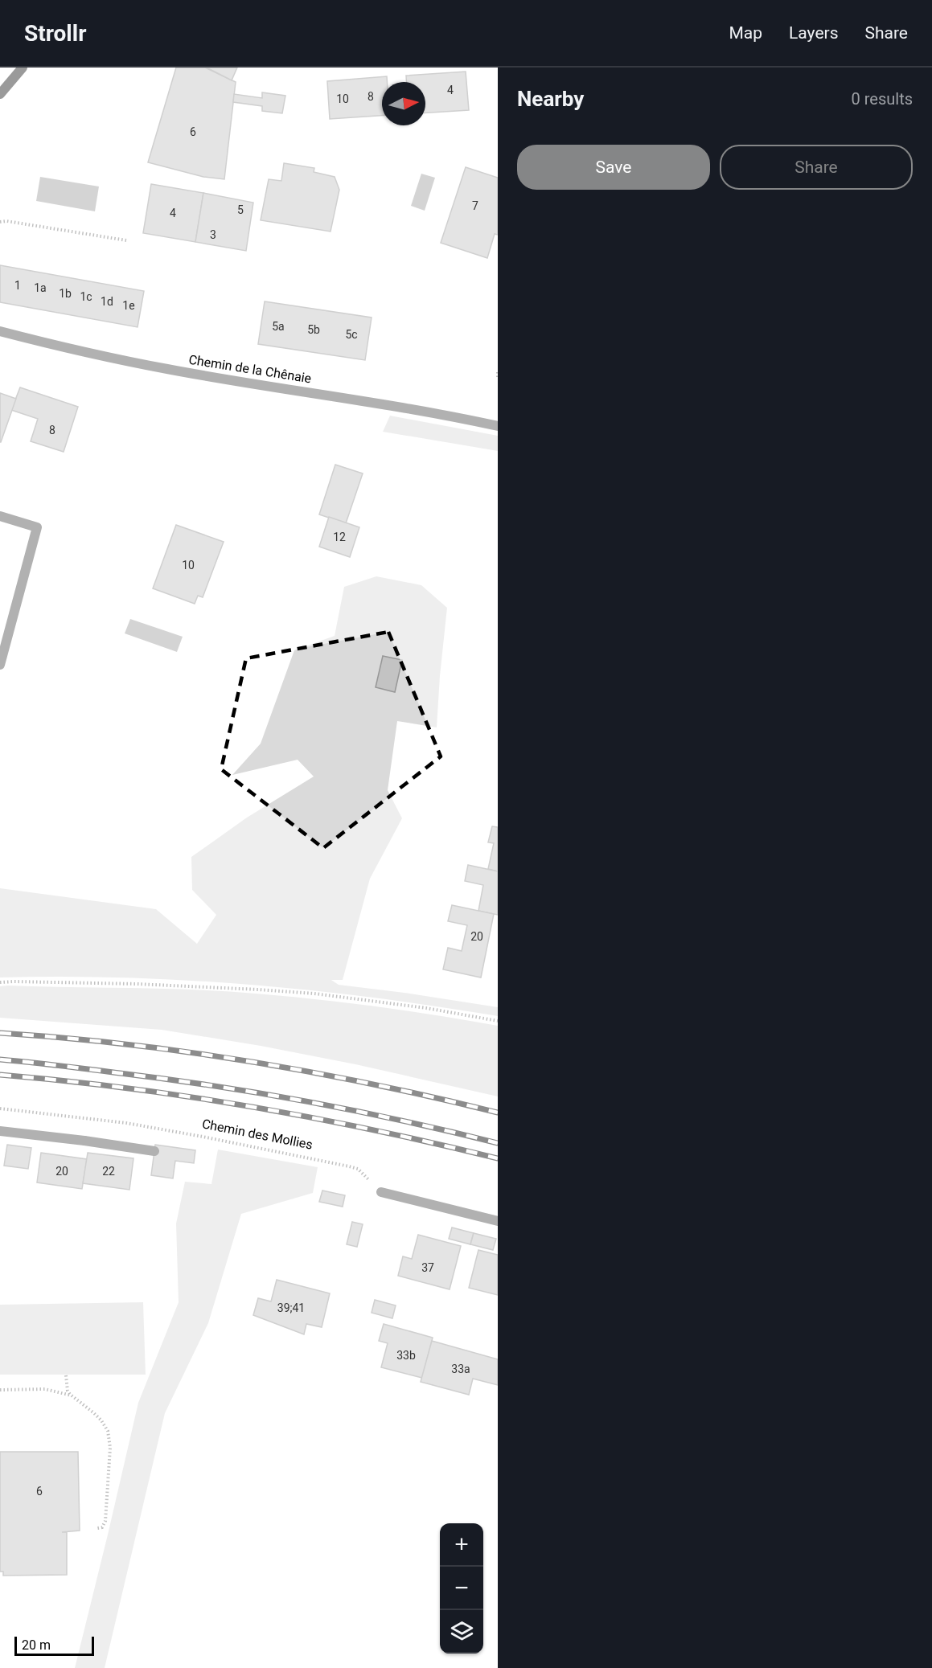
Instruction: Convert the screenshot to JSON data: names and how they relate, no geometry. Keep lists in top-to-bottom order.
{
  "streets": {
    "street": ["Chemin de la Chênaie"],
    "path": ["Chemin des Mollies"]
  },
  "house_numbers": [
    "4",
    "8",
    "10",
    "6",
    "7",
    "5",
    "4",
    "3",
    "1",
    "1a",
    "1b",
    "1c",
    "1d",
    "1e",
    "5a",
    "5b",
    "5c",
    "8",
    "12",
    "10",
    "20",
    "20",
    "22",
    "37",
    "39;41",
    "33b",
    "33a",
    "6"
  ],
  "scale_bar": "20 m",
  "north": "right",
  "page": {
    "header": "Strollr",
    "nav": ["Map", "Layers", "Share"],
    "heading": ["Nearby", "0 results"],
    "buttons": ["Save", "Share"],
    "map_buttons": ["+", "−"],
    "scale": "20 m"
  }
}
